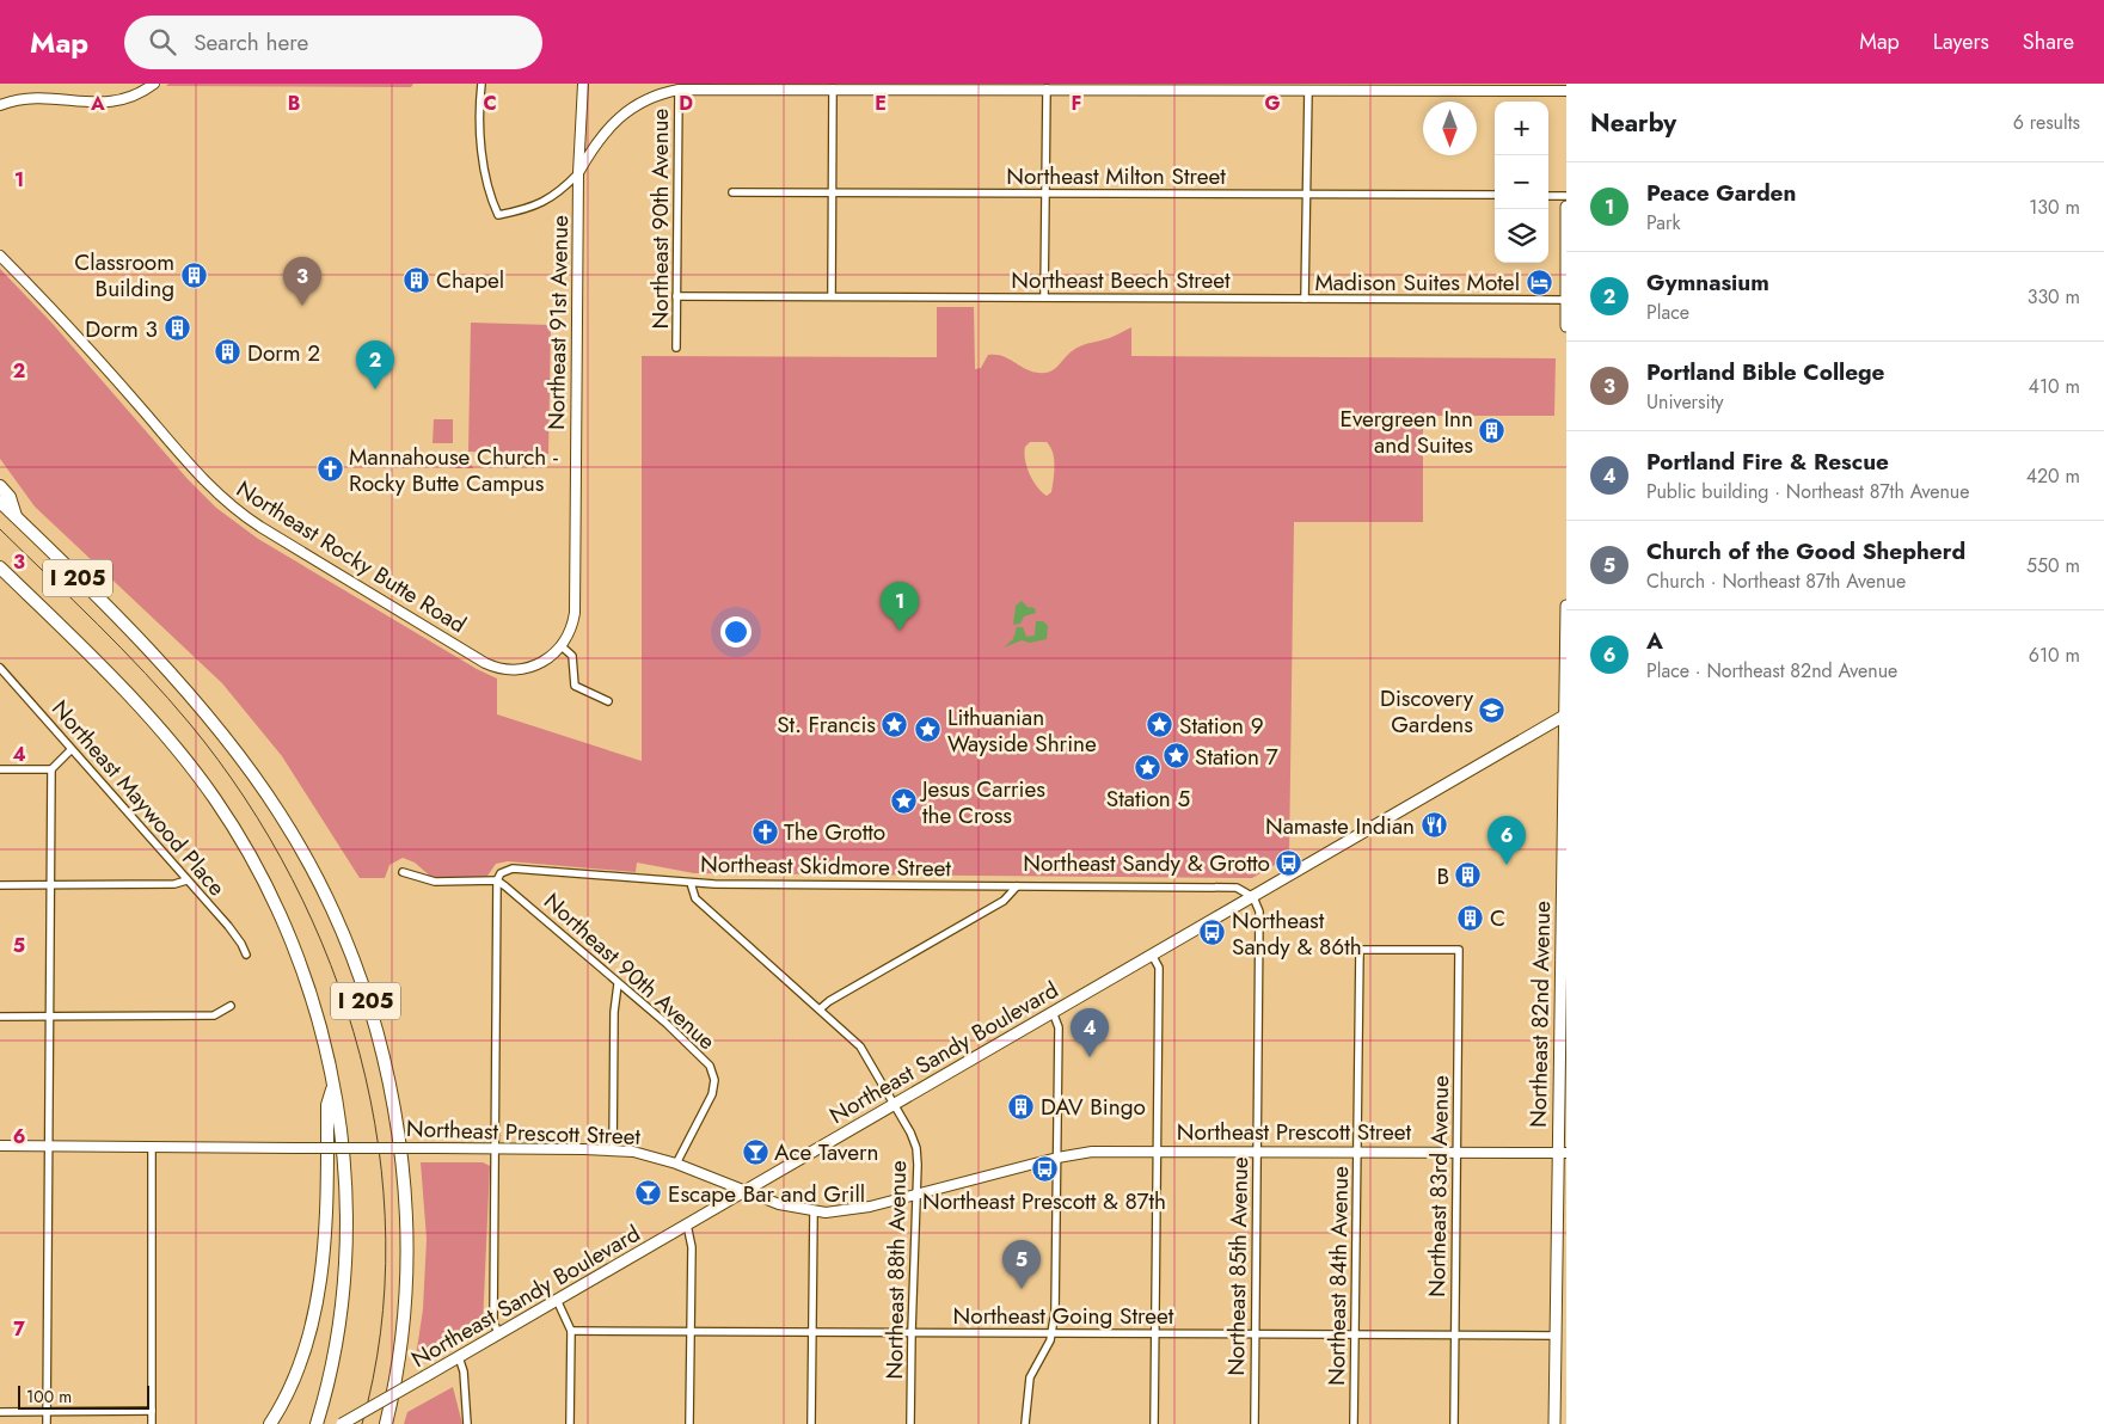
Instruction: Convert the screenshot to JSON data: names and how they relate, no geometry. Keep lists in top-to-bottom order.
{
  "streets": {
    "highway": ["I 205"],
    "main road": ["Northeast 82nd Avenue", "Northeast Sandy Boulevard"],
    "street": [
      "Northeast Milton Street",
      "Northeast 90th Avenue",
      "Northeast Beech Street",
      "Northeast 91st Avenue",
      "Northeast Rocky Butte Road",
      "Northeast Maywood Place",
      "Northeast Skidmore Street",
      "Northeast Prescott Street",
      "Northeast 83rd Avenue",
      "Northeast 85th Avenue",
      "Northeast 88th Avenue",
      "Northeast 84th Avenue",
      "Northeast Going Street"
    ]
  },
  "crossings": [
    ["Northeast 90th Avenue", "Northeast Beech Street"],
    ["Northeast 90th Avenue", "Northeast Skidmore Street"],
    ["Northeast 90th Avenue", "Northeast Prescott Street"],
    ["Northeast 91st Avenue", "Northeast Rocky Butte Road"],
    ["Northeast Skidmore Street", "Northeast Sandy Boulevard"],
    ["Northeast Skidmore Street", "Northeast 85th Avenue"],
    ["Northeast Skidmore Street", "Northeast 88th Avenue"],
    ["Northeast 82nd Avenue", "Northeast Sandy Boulevard"],
    ["Northeast 82nd Avenue", "Northeast Prescott Street"],
    ["Northeast 82nd Avenue", "Northeast Going Street"],
    ["Northeast Sandy Boulevard", "Northeast Prescott Street"],
    ["Northeast Sandy Boulevard", "Northeast 85th Avenue"],
    ["Northeast Sandy Boulevard", "Northeast 88th Avenue"],
    ["Northeast Prescott Street", "Northeast 83rd Avenue"],
    ["Northeast Prescott Street", "Northeast 85th Avenue"],
    ["Northeast Prescott Street", "Northeast 88th Avenue"],
    ["Northeast Prescott Street", "Northeast 84th Avenue"],
    ["Northeast 83rd Avenue", "Northeast 84th Avenue"],
    ["Northeast 83rd Avenue", "Northeast Going Street"],
    ["Northeast 85th Avenue", "Northeast Going Street"],
    ["Northeast 88th Avenue", "Northeast Going Street"],
    ["Northeast 84th Avenue", "Northeast Going Street"]
  ],
  "places": {
    "building": [
      "Classroom Building",
      "Chapel",
      "Dorm 3",
      "Dorm 2",
      "Evergreen Inn and Suites",
      "B",
      "C",
      "DAV Bingo"
    ],
    "hotel": ["Madison Suites Motel"],
    "church": ["Mannahouse Church - Rocky Butte Campus", "The Grotto"],
    "school or university": ["Discovery Gardens"],
    "place": [
      "St. Francis",
      "Station 9",
      "Lithuanian Wayside Shrine",
      "Station 7",
      "Station 5",
      "Jesus Carries the Cross"
    ],
    "restaurant": ["Namaste Indian"],
    "bus stop": ["Northeast Sandy & Grotto", "Northeast Sandy & 86th", "Northeast Prescott & 87th"],
    "bar": ["Ace Tavern", "Escape Bar and Grill"]
  },
  "scale_bar": "100 m",
  "north": "bottom",
  "page": {
    "header": "Map",
    "search": "Search here",
    "nav": ["Map", "Layers", "Share"],
    "heading": ["Nearby", "6 results"],
    "map_buttons": ["+", "−"],
    "list": [
      {
        "mark": "1",
        "name": "Peace Garden",
        "note": "Park",
        "value": "130 m"
      },
      {
        "mark": "2",
        "name": "Gymnasium",
        "note": "Place",
        "value": "330 m"
      },
      {
        "mark": "3",
        "name": "Portland Bible College",
        "note": "University",
        "value": "410 m"
      },
      {
        "mark": "4",
        "name": "Portland Fire & Rescue",
        "note": "Public building · Northeast 87th Avenue",
        "value": "420 m"
      },
      {
        "mark": "5",
        "name": "Church of the Good Shepherd",
        "note": "Church · Northeast 87th Avenue",
        "value": "550 m"
      },
      {
        "mark": "6",
        "name": "A",
        "note": "Place · Northeast 82nd Avenue",
        "value": "610 m"
      }
    ],
    "pins": [
      "3",
      "2",
      "1",
      "6",
      "4",
      "5"
    ],
    "scale": "100 m"
  },
  "grid": {
    "columns": [
      "A",
      "B",
      "C",
      "D",
      "E",
      "F",
      "G"
    ],
    "rows": [
      "1",
      "2",
      "3",
      "4",
      "5",
      "6",
      "7"
    ]
  }
}
